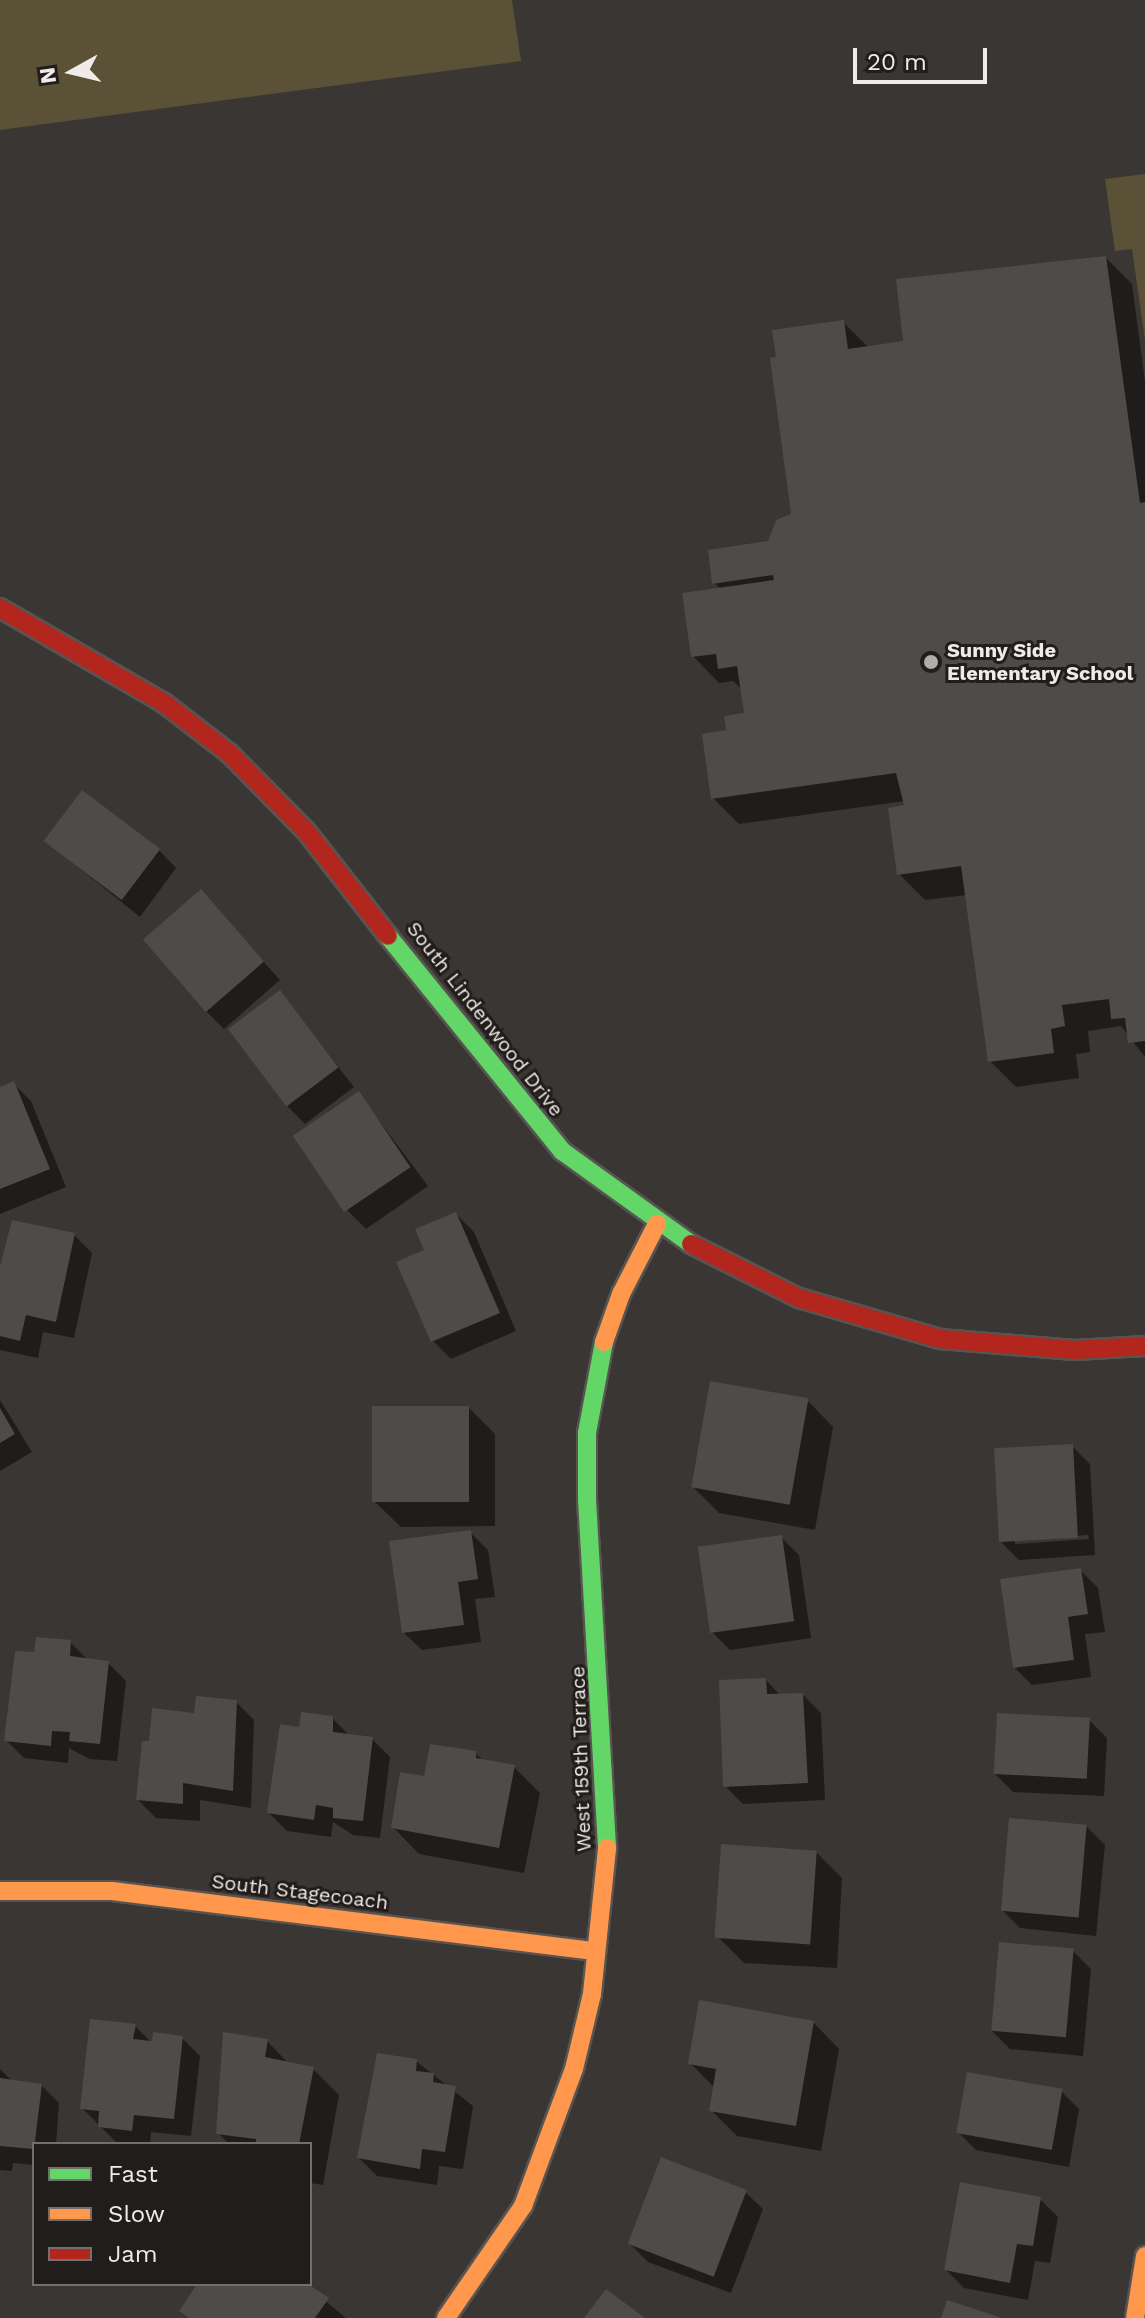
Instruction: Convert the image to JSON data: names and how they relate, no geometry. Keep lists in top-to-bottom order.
{
  "streets": {
    "street": ["South Lindenwood Drive", "West 159th Terrace", "South Stagecoach"]
  },
  "crossings": [
    ["South Lindenwood Drive", "West 159th Terrace"],
    ["West 159th Terrace", "South Stagecoach"]
  ],
  "places": ["Sunny Side Elementary School"],
  "legend": ["Fast", "Slow", "Jam"],
  "scale_bar": "20 m",
  "north": "left"
}
